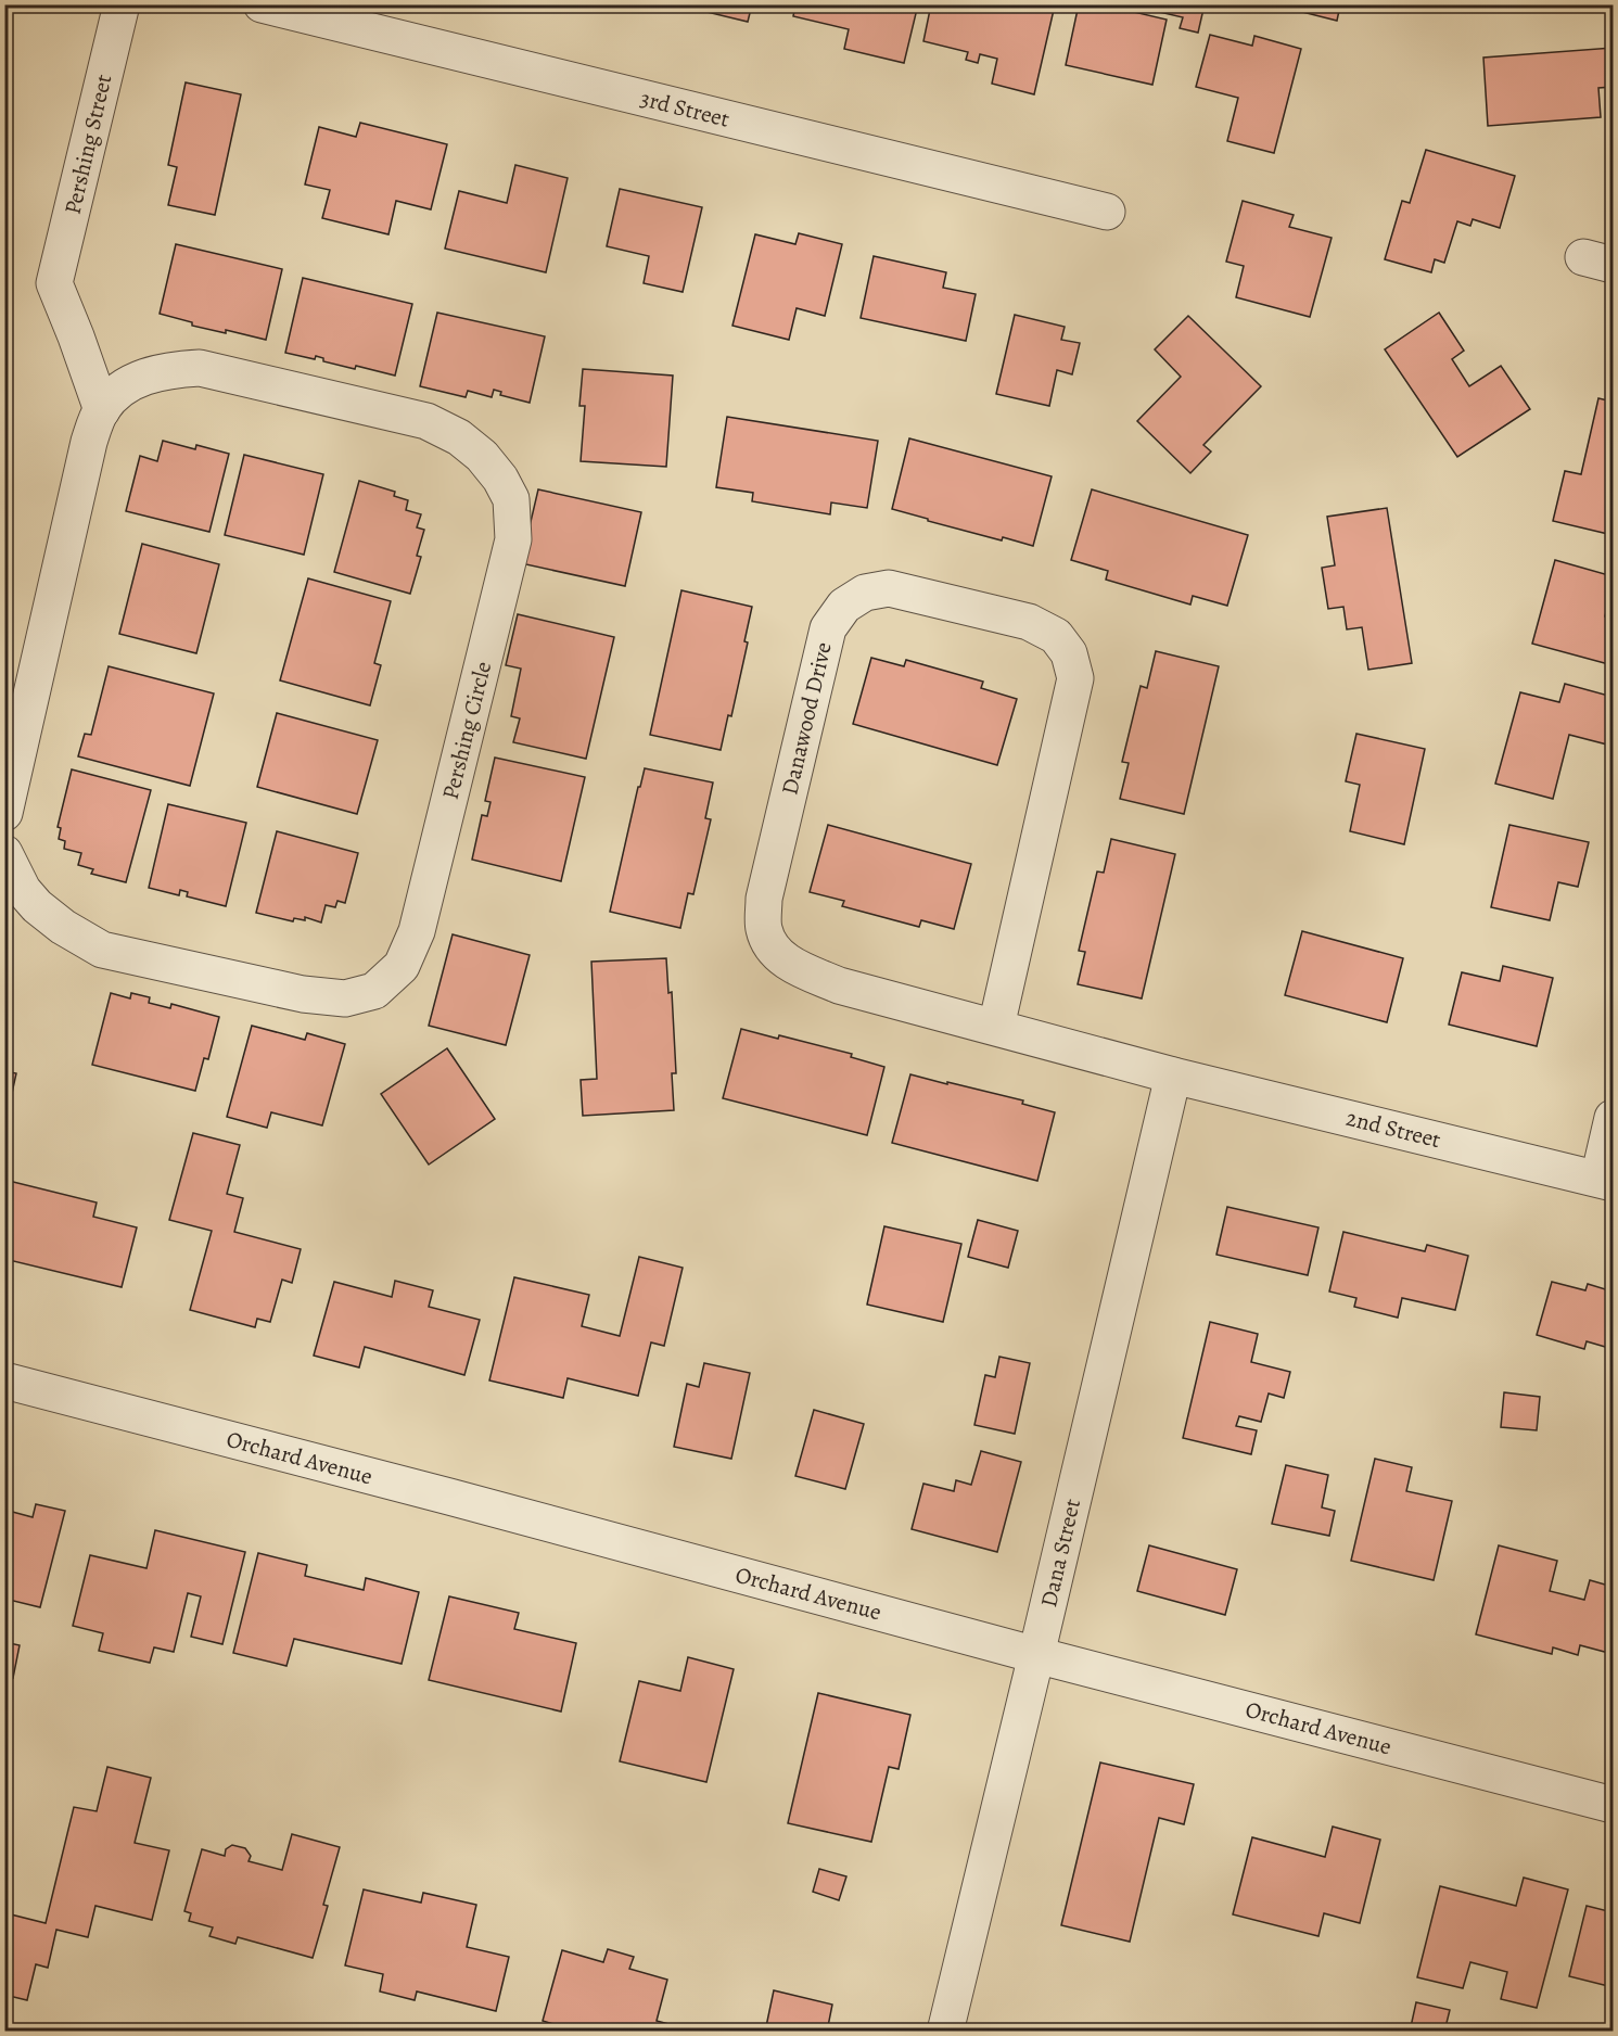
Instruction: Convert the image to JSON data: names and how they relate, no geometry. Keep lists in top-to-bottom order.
{
  "streets": {
    "street": [
      "3rd Street",
      "Pershing Street",
      "Danawood Drive",
      "Pershing Circle",
      "2nd Street",
      "Orchard Avenue",
      "Dana Street"
    ]
  },
  "crossings": [
    ["Pershing Street", "Pershing Circle"],
    ["Danawood Drive", "2nd Street"],
    ["Danawood Drive", "Dana Street"],
    ["2nd Street", "Dana Street"],
    ["Orchard Avenue", "Dana Street"]
  ]
}
